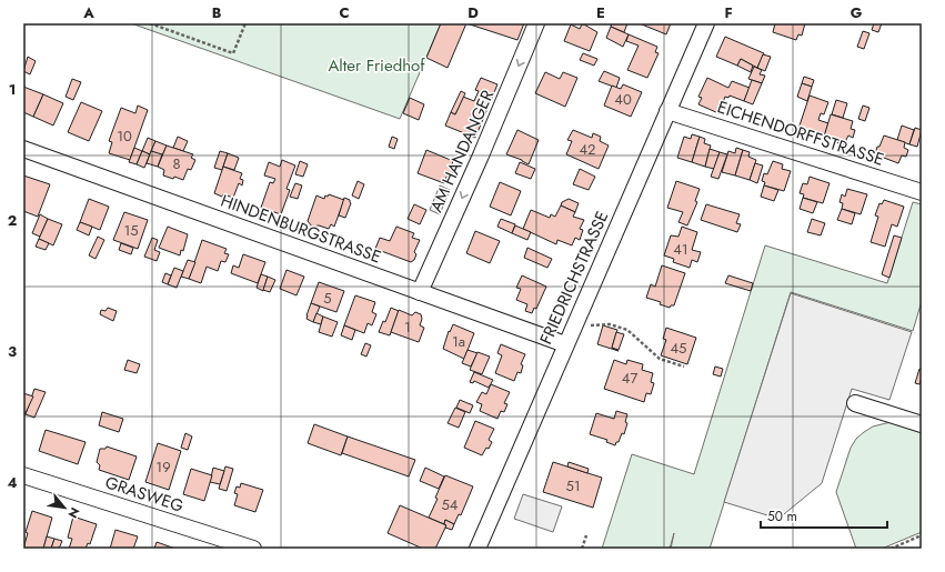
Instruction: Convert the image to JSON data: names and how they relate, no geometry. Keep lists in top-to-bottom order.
{
  "streets": {
    "street": [
      "EICHENDORFFSTRASSE",
      "AM HANDANGER",
      "HINDENBURGSTRASSE",
      "FRIEDRICHSTRASSE",
      "GRASWEG"
    ]
  },
  "crossings": [
    ["EICHENDORFFSTRASSE", "FRIEDRICHSTRASSE"],
    ["AM HANDANGER", "HINDENBURGSTRASSE"],
    ["HINDENBURGSTRASSE", "FRIEDRICHSTRASSE"]
  ],
  "one_way": ["AM HANDANGER"],
  "parks": ["Alter Friedhof"],
  "house_numbers": [
    "40",
    "10",
    "42",
    "8",
    "15",
    "41",
    "5",
    "1",
    "1a",
    "45",
    "47",
    "19",
    "51",
    "54"
  ],
  "scale_bar": "50 m",
  "north": "bottom right",
  "grid": {
    "columns": [
      "A",
      "B",
      "C",
      "D",
      "E",
      "F",
      "G"
    ],
    "rows": [
      "1",
      "2",
      "3",
      "4"
    ]
  }
}
